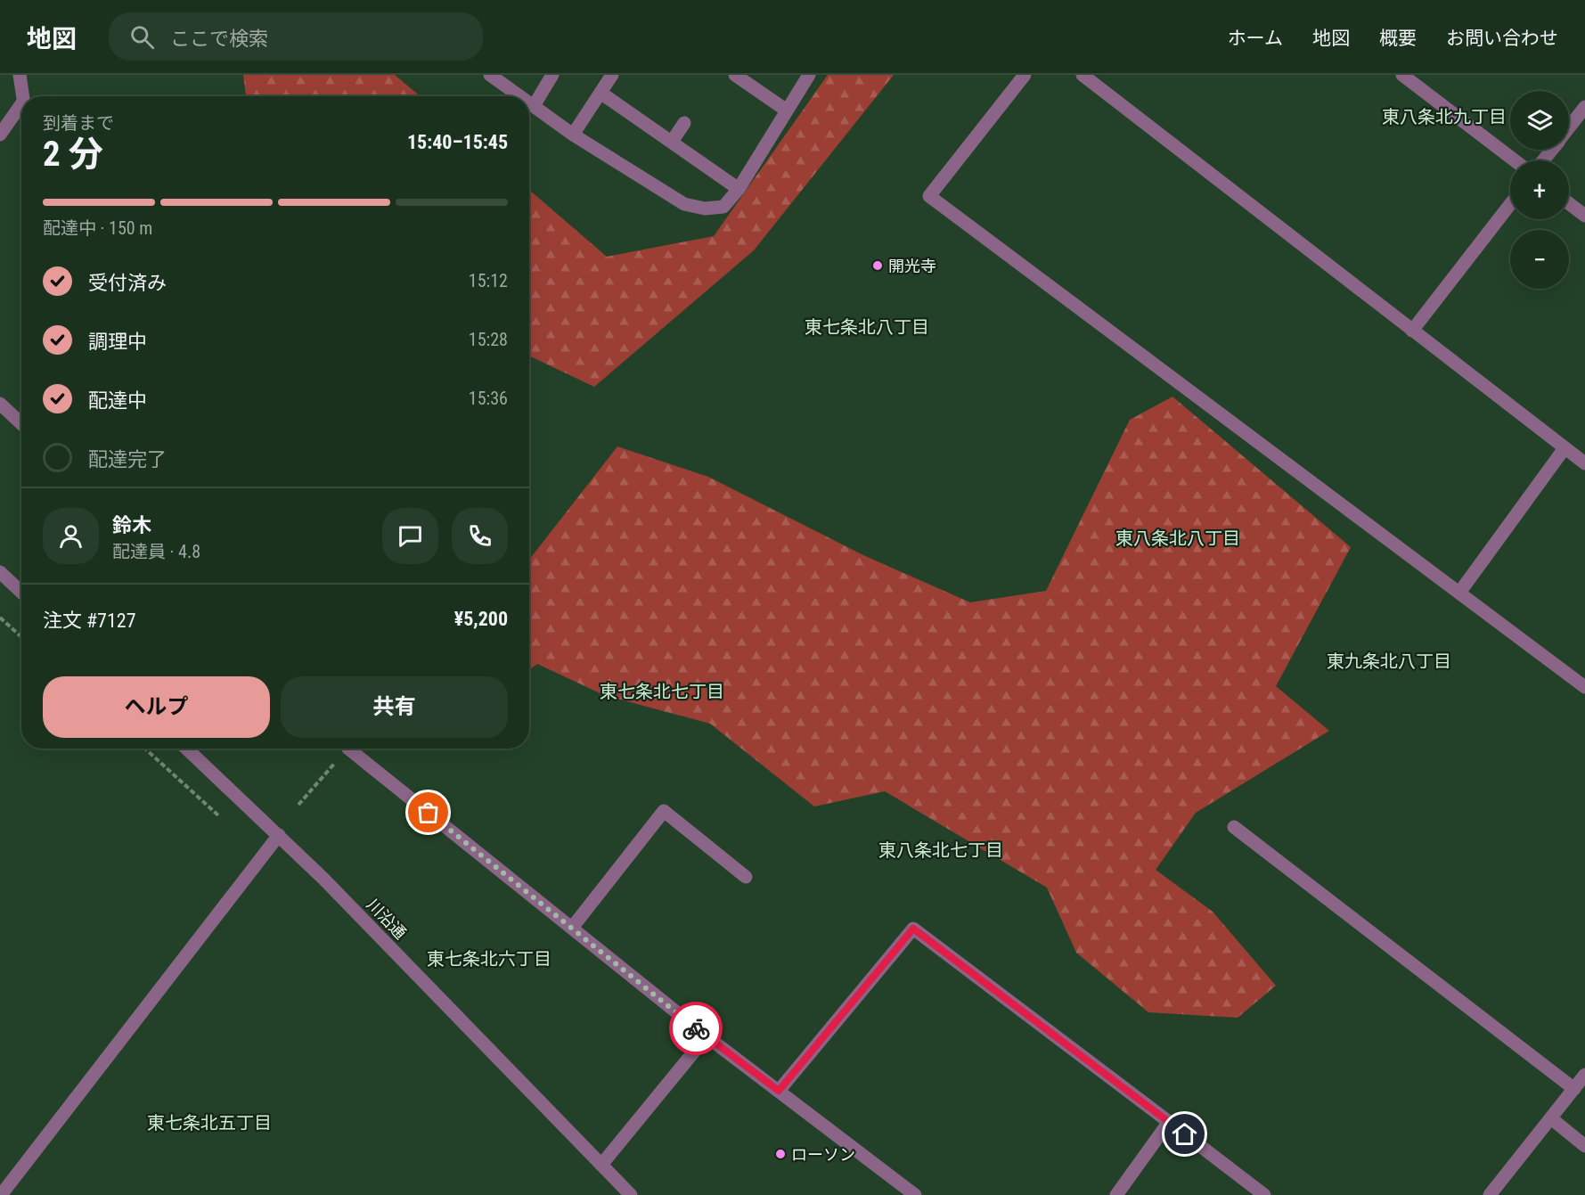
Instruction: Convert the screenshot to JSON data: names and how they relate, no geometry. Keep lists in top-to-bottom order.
{
  "streets": {
    "street": ["川沿通"]
  },
  "districts": [
    "東八条北九丁目",
    "東七条北八丁目",
    "東八条北八丁目",
    "東九条北八丁目",
    "東七条北七丁目",
    "東八条北七丁目",
    "東七条北六丁目",
    "東七条北五丁目"
  ],
  "places": ["開光寺", "ローソン"],
  "page": {
    "header": "地図",
    "search": "ここで検索",
    "nav": [
      "ホーム",
      "地図",
      "概要",
      "お問い合わせ"
    ],
    "map_buttons": ["+", "−"],
    "heading": ["2 分", "到着まで", "15:40–15:45"],
    "panel": [
      "鈴木",
      "配達員 · 4.8",
      "注文 #7127",
      "¥5,200"
    ],
    "bar": "配達中 · 150 m",
    "list": [
      ["受付済み", "15:12"],
      ["調理中", "15:28"],
      ["配達中", "15:36"],
      "配達完了"
    ],
    "buttons": ["ヘルプ", "共有"]
  }
}
